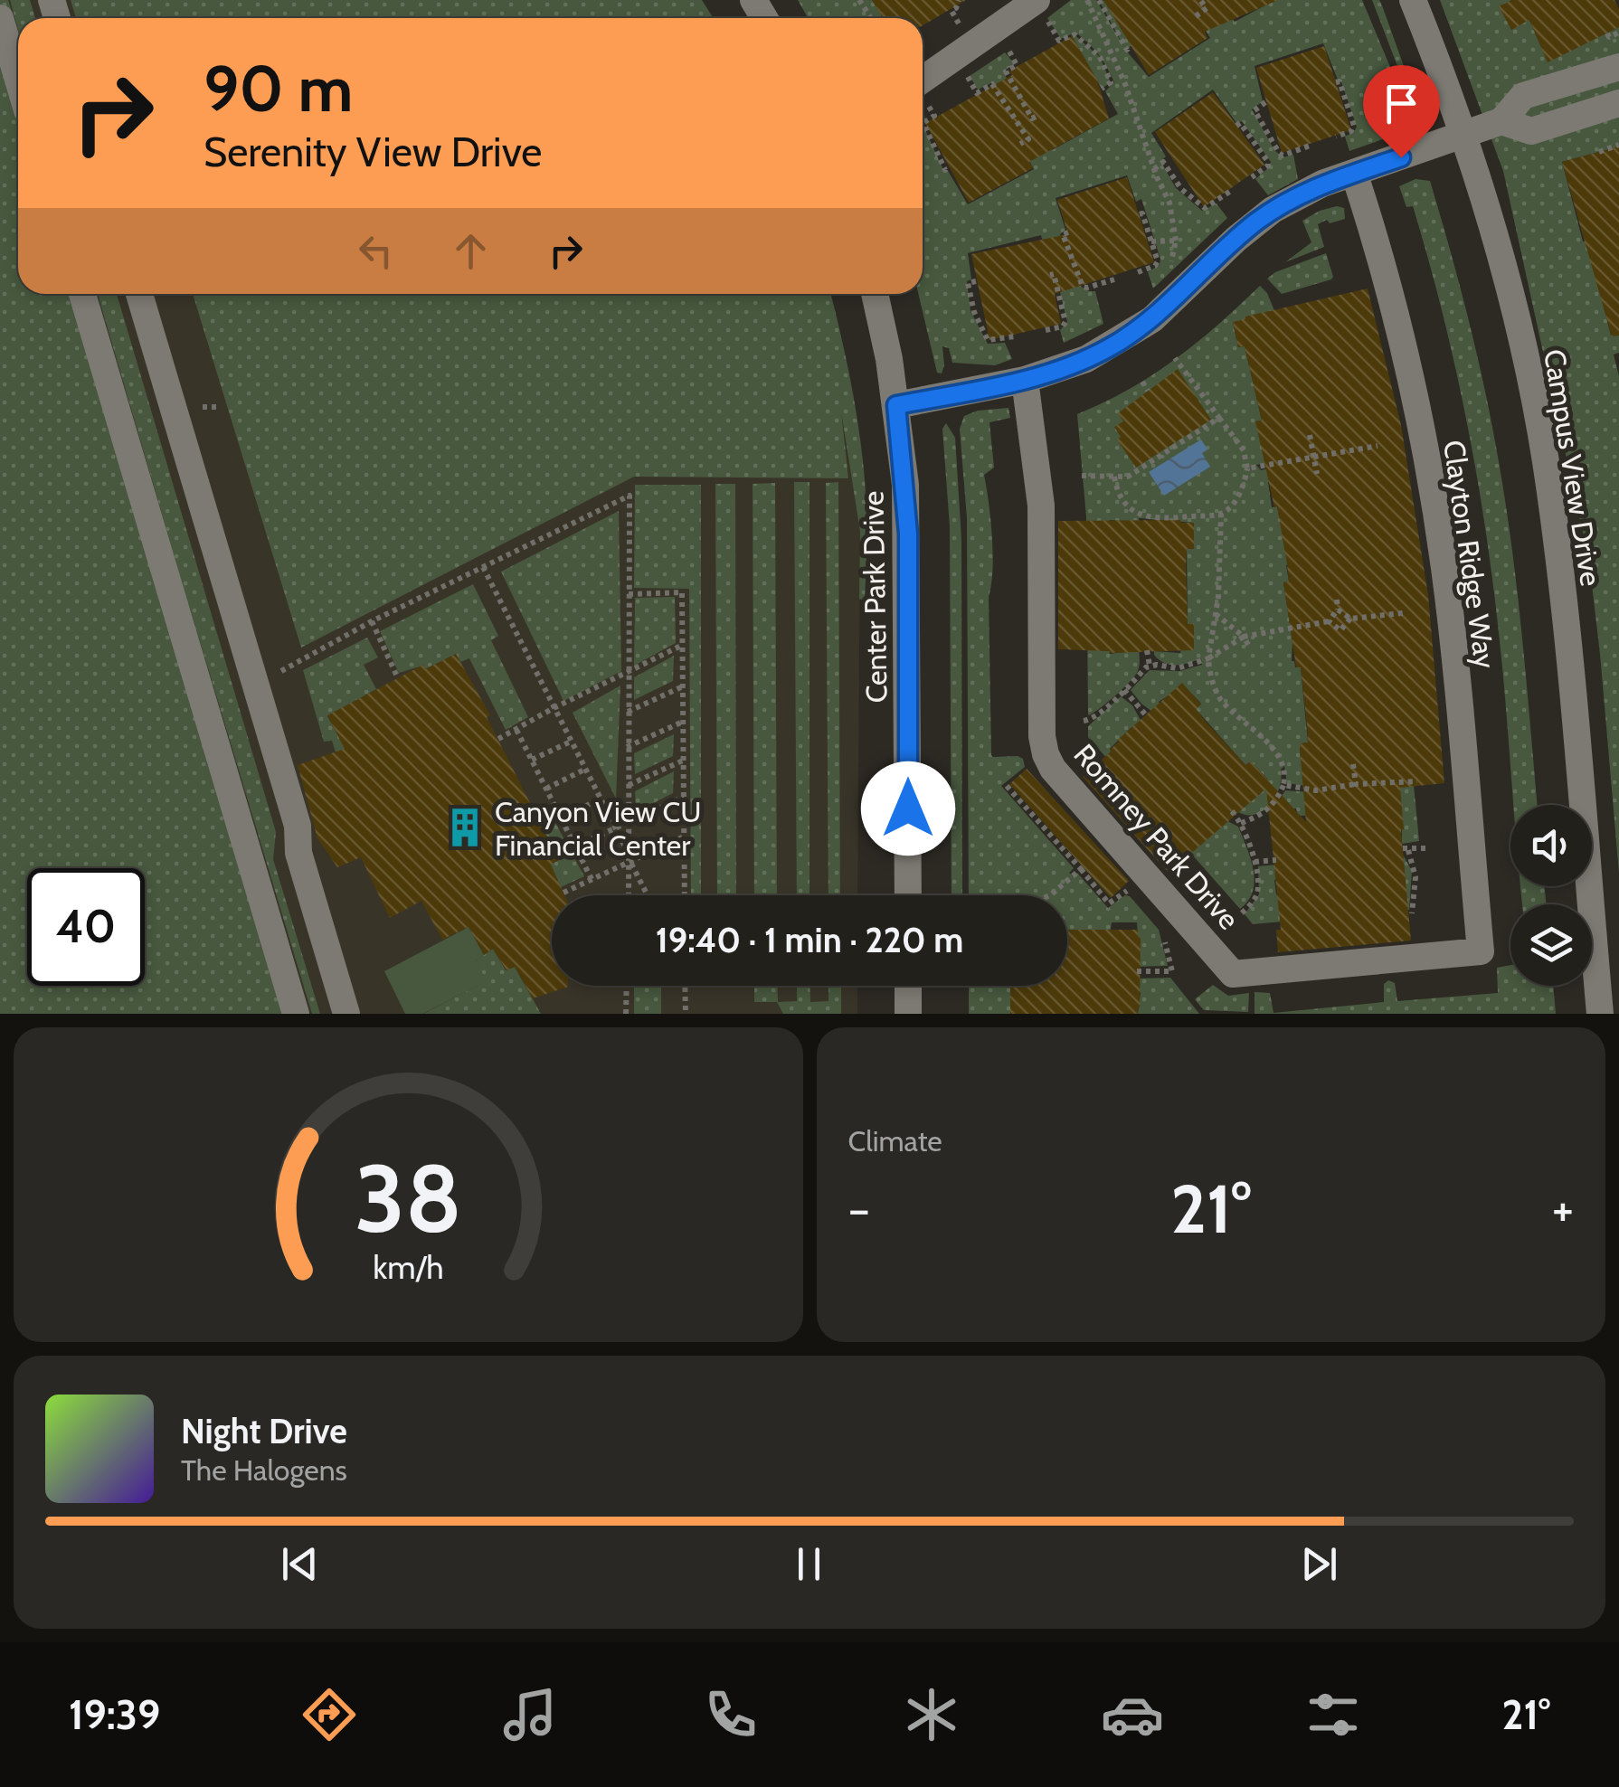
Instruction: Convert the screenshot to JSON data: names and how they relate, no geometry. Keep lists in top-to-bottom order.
{
  "streets": {
    "street": [
      "Campus View Drive",
      "Clayton Ridge Way",
      "Center Park Drive",
      "Romney Park Drive"
    ]
  },
  "crossings": [
    ["Clayton Ridge Way", "Romney Park Drive"]
  ],
  "places": {
    "building": ["Canyon View CU Financial Center"]
  },
  "page": {
    "turn": ["90 m", "Serenity View Drive"],
    "limit": "40",
    "trip": "19:40 · 1 min · 220 m",
    "tile": "Climate",
    "heat": ["−", "21°", "+"],
    "song": ["Night Drive", "The Halogens"],
    "tabs": ["19:39", "21°"],
    "gauge": ["38", "km/h"]
  }
}
